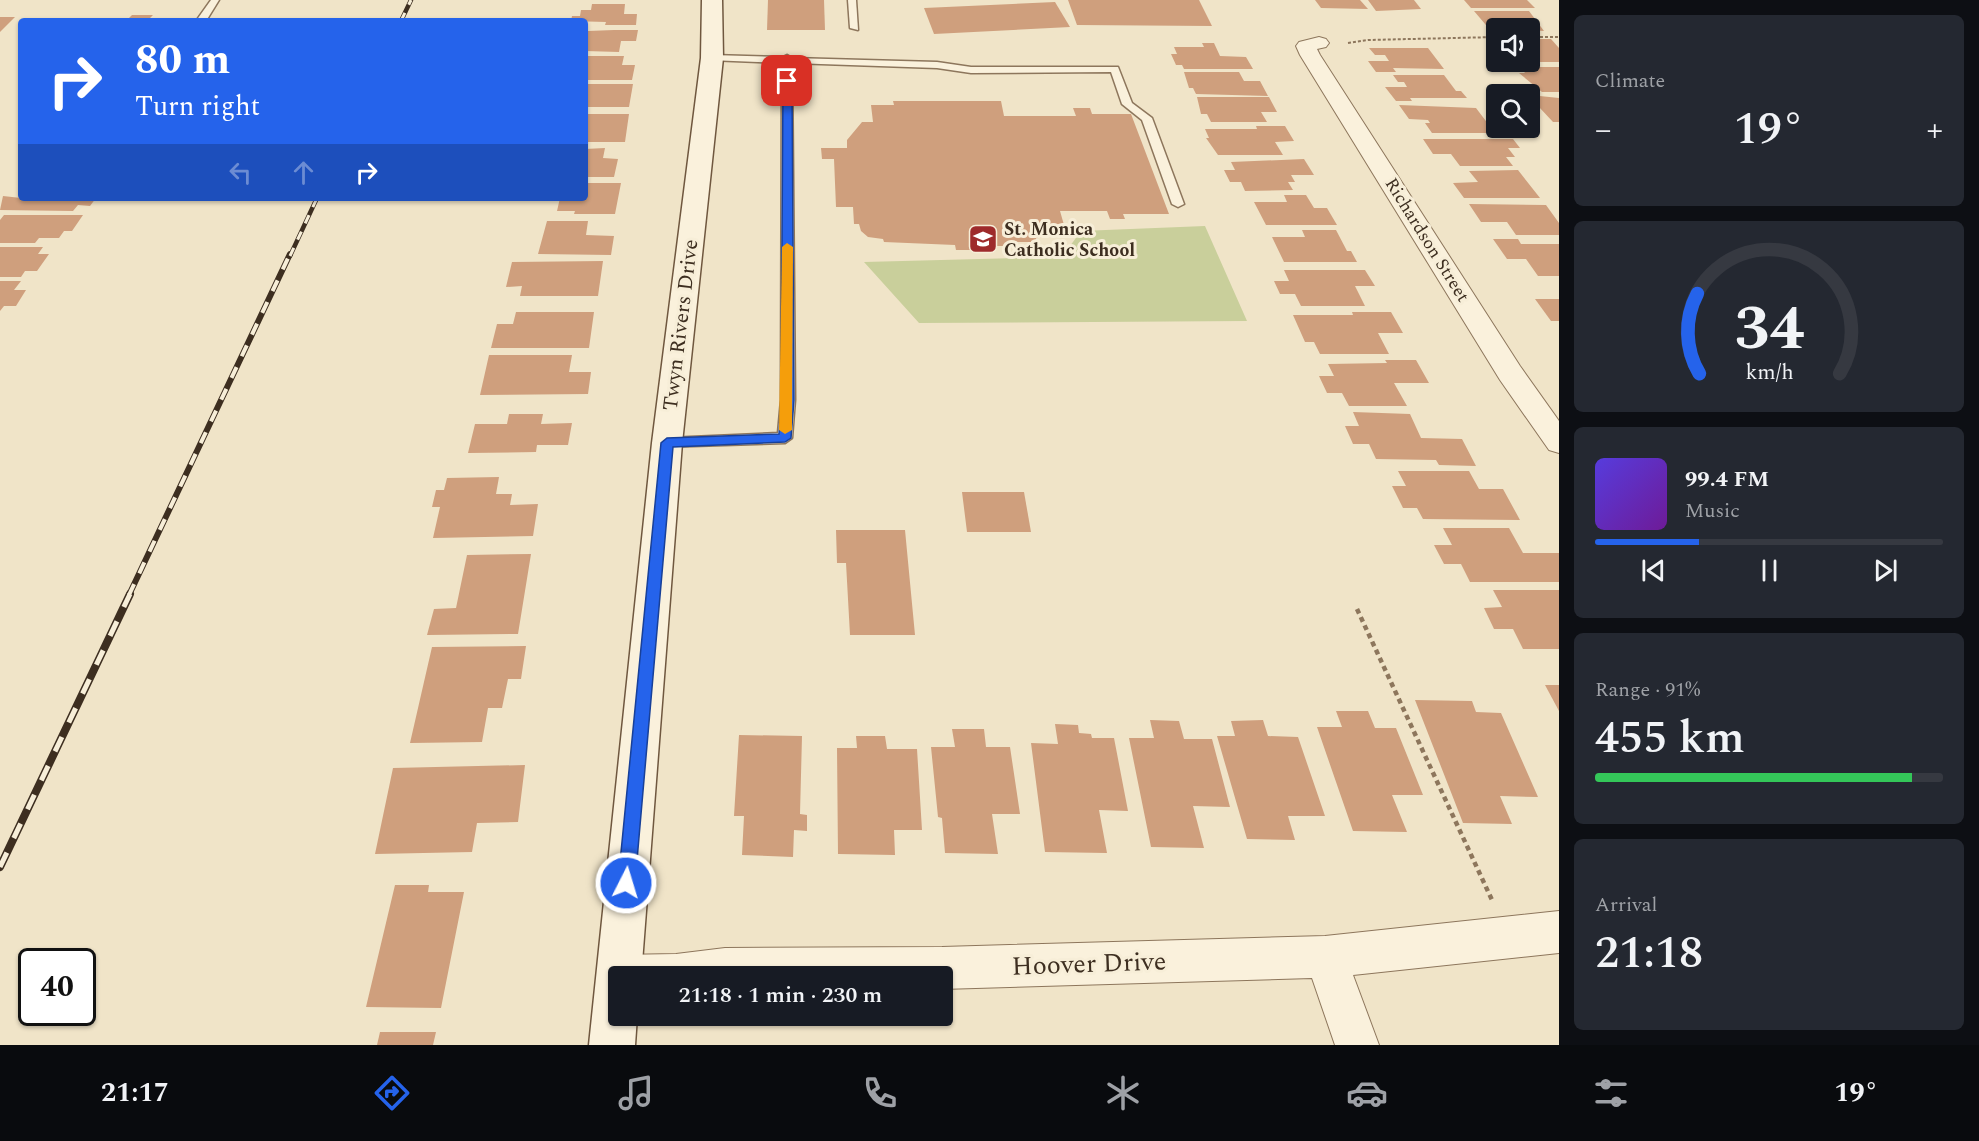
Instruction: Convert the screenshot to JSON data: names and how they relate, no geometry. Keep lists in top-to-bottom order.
{
  "streets": {
    "street": ["Richardson Street", "Twyn Rivers Drive", "Hoover Drive"]
  },
  "places": {
    "school or university": ["St. Monica Catholic School"]
  },
  "page": {
    "tile": [
      "Climate",
      ["Range · 91%", "455 km"],
      ["Arrival", "21:18"]
    ],
    "turn": ["80 m", "Turn right"],
    "heat": ["−", "19°", "+"],
    "song": ["99.4 FM", "Music"],
    "limit": "40",
    "trip": "21:18 · 1 min · 230 m",
    "tabs": ["21:17", "19°"],
    "gauge": ["34", "km/h"]
  }
}
